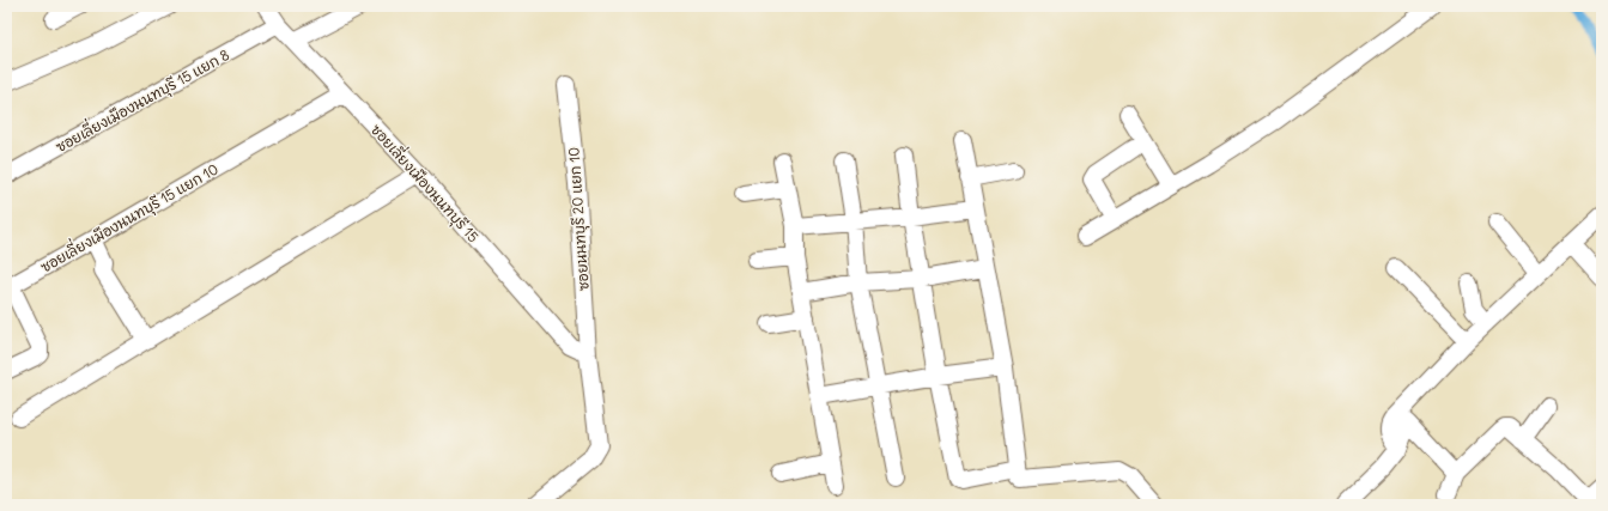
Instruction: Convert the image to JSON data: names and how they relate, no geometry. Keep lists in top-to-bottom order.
{
  "streets": {
    "street": [
      "ซอยเลี่ยงเมืองนนทบุรี 15 แยก 8",
      "ซอยเลี่ยงเมืองนนทบุรี 15",
      "ซอยเลี่ยงเมืองนนทบุรี 15 แยก 10",
      "ซอยนนทบุรี 20 แยก 10"
    ]
  },
  "crossings": [
    ["ซอยเลี่ยงเมืองนนทบุรี 15 แยก 8", "ซอยเลี่ยงเมืองนนทบุรี 15"],
    ["ซอยเลี่ยงเมืองนนทบุรี 15", "ซอยเลี่ยงเมืองนนทบุรี 15 แยก 10"],
    ["ซอยเลี่ยงเมืองนนทบุรี 15", "ซอยนนทบุรี 20 แยก 10"]
  ]
}
